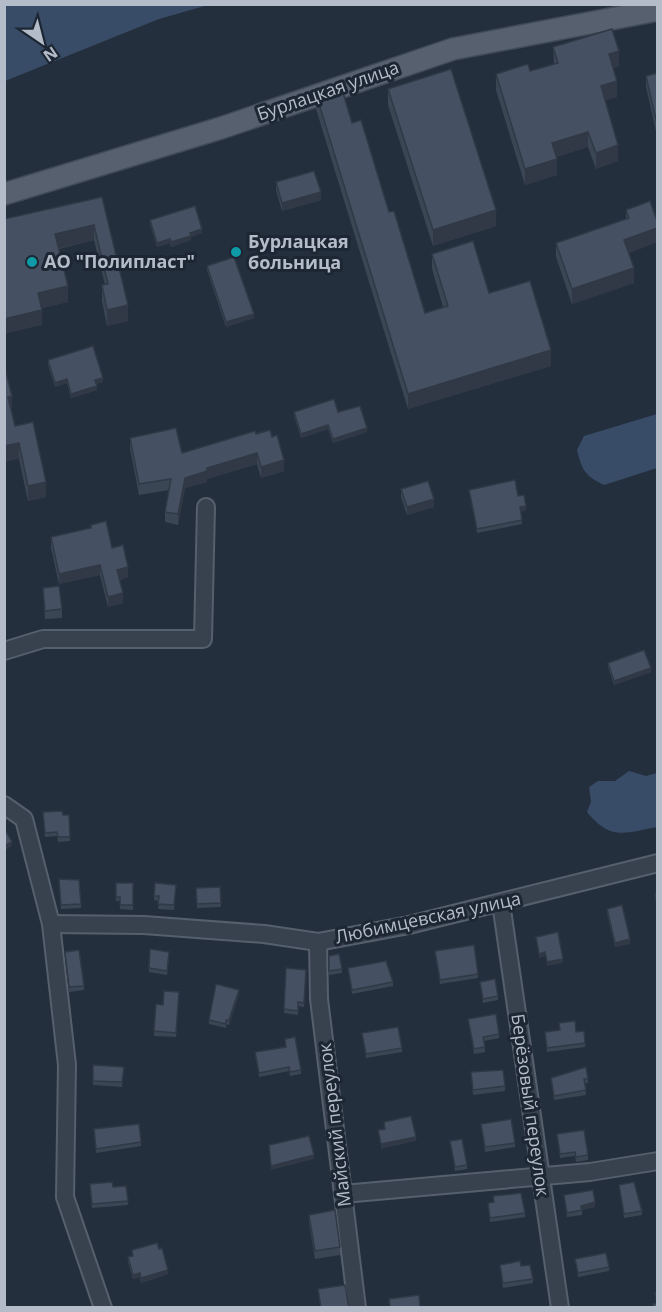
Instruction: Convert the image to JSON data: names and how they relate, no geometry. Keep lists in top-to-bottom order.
{
  "streets": {
    "main road": ["Бурлацкая улица"],
    "street": ["Любимцевская улица", "Берёзовый переулок", "Майский переулок"]
  },
  "crossings": [
    ["Любимцевская улица", "Берёзовый переулок"],
    ["Любимцевская улица", "Майский переулок"]
  ],
  "places": ["Бурлацкая больница", "АО \"Полипласт\""],
  "north": "bottom right"
}
